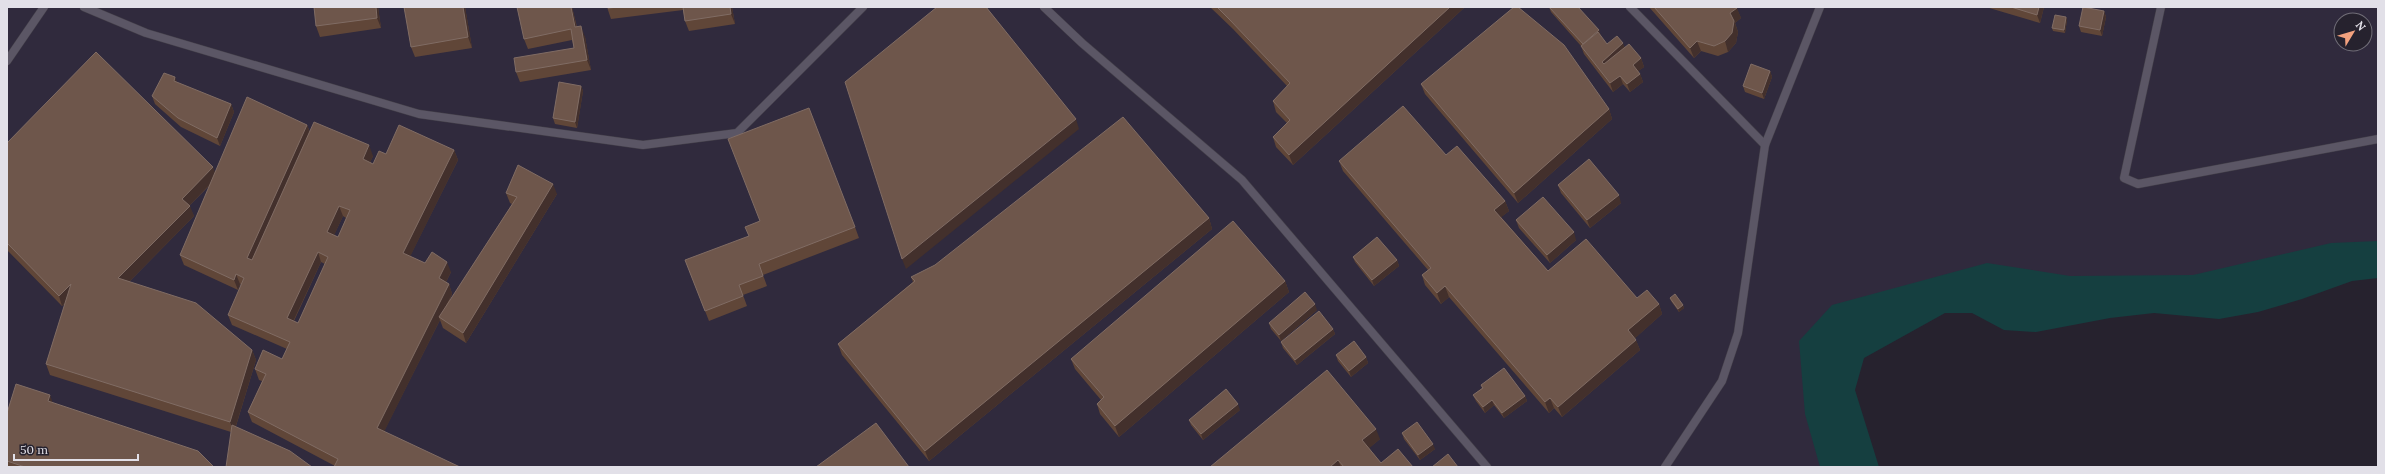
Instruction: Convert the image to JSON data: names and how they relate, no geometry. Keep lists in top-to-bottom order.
{
  "scale_bar": "50 m",
  "north": "top right"
}
